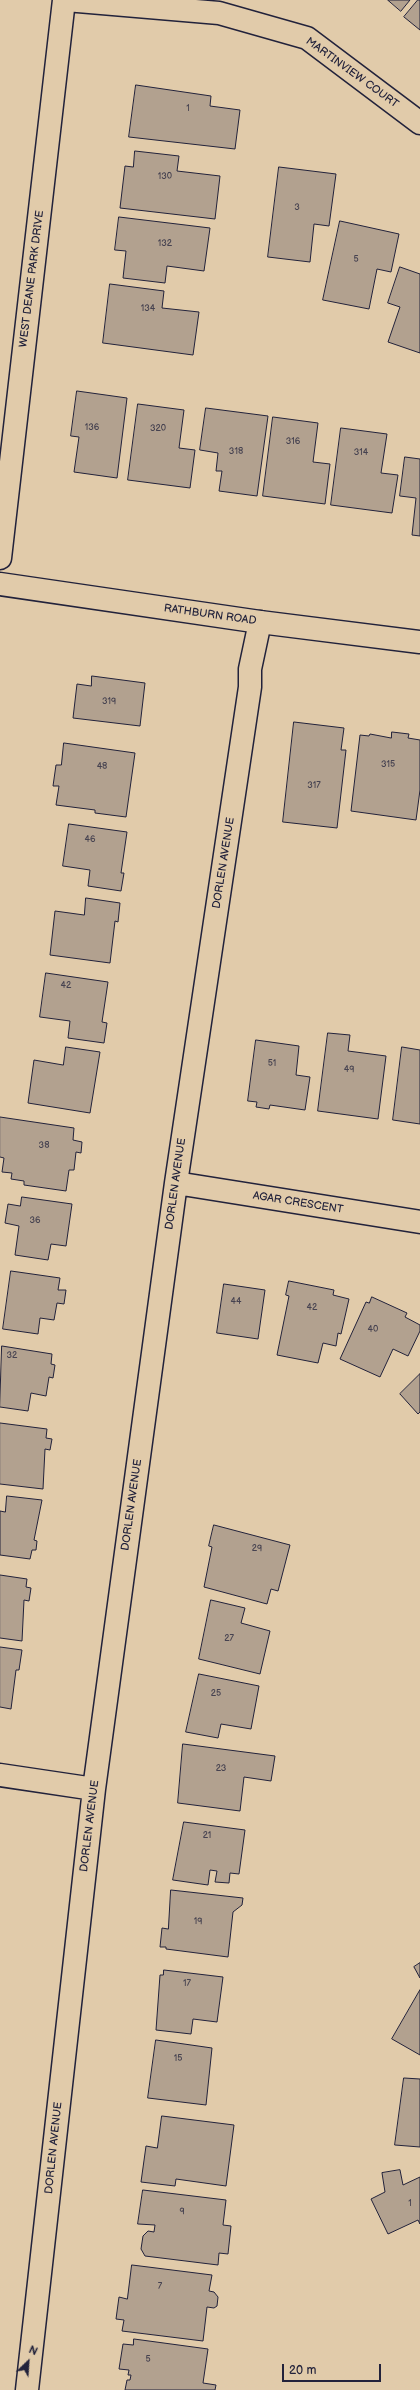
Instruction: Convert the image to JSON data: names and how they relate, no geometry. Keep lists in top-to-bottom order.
{
  "streets": {
    "street": [
      "MARTINVIEW COURT",
      "WEST DEANE PARK DRIVE",
      "RATHBURN ROAD",
      "DORLEN AVENUE",
      "AGAR CRESCENT"
    ]
  },
  "crossings": [
    ["MARTINVIEW COURT", "WEST DEANE PARK DRIVE"],
    ["RATHBURN ROAD", "DORLEN AVENUE"],
    ["DORLEN AVENUE", "AGAR CRESCENT"]
  ],
  "house_numbers": [
    "1",
    "130",
    "3",
    "132",
    "5",
    "134",
    "136",
    "320",
    "316",
    "318",
    "314",
    "319",
    "315",
    "48",
    "317",
    "46",
    "42",
    "51",
    "49",
    "38",
    "36",
    "44",
    "42",
    "40",
    "32",
    "29",
    "27",
    "25",
    "23",
    "21",
    "19",
    "17",
    "15",
    "1",
    "9",
    "7",
    "5"
  ],
  "scale_bar": "20 m",
  "north": "top right"
}
